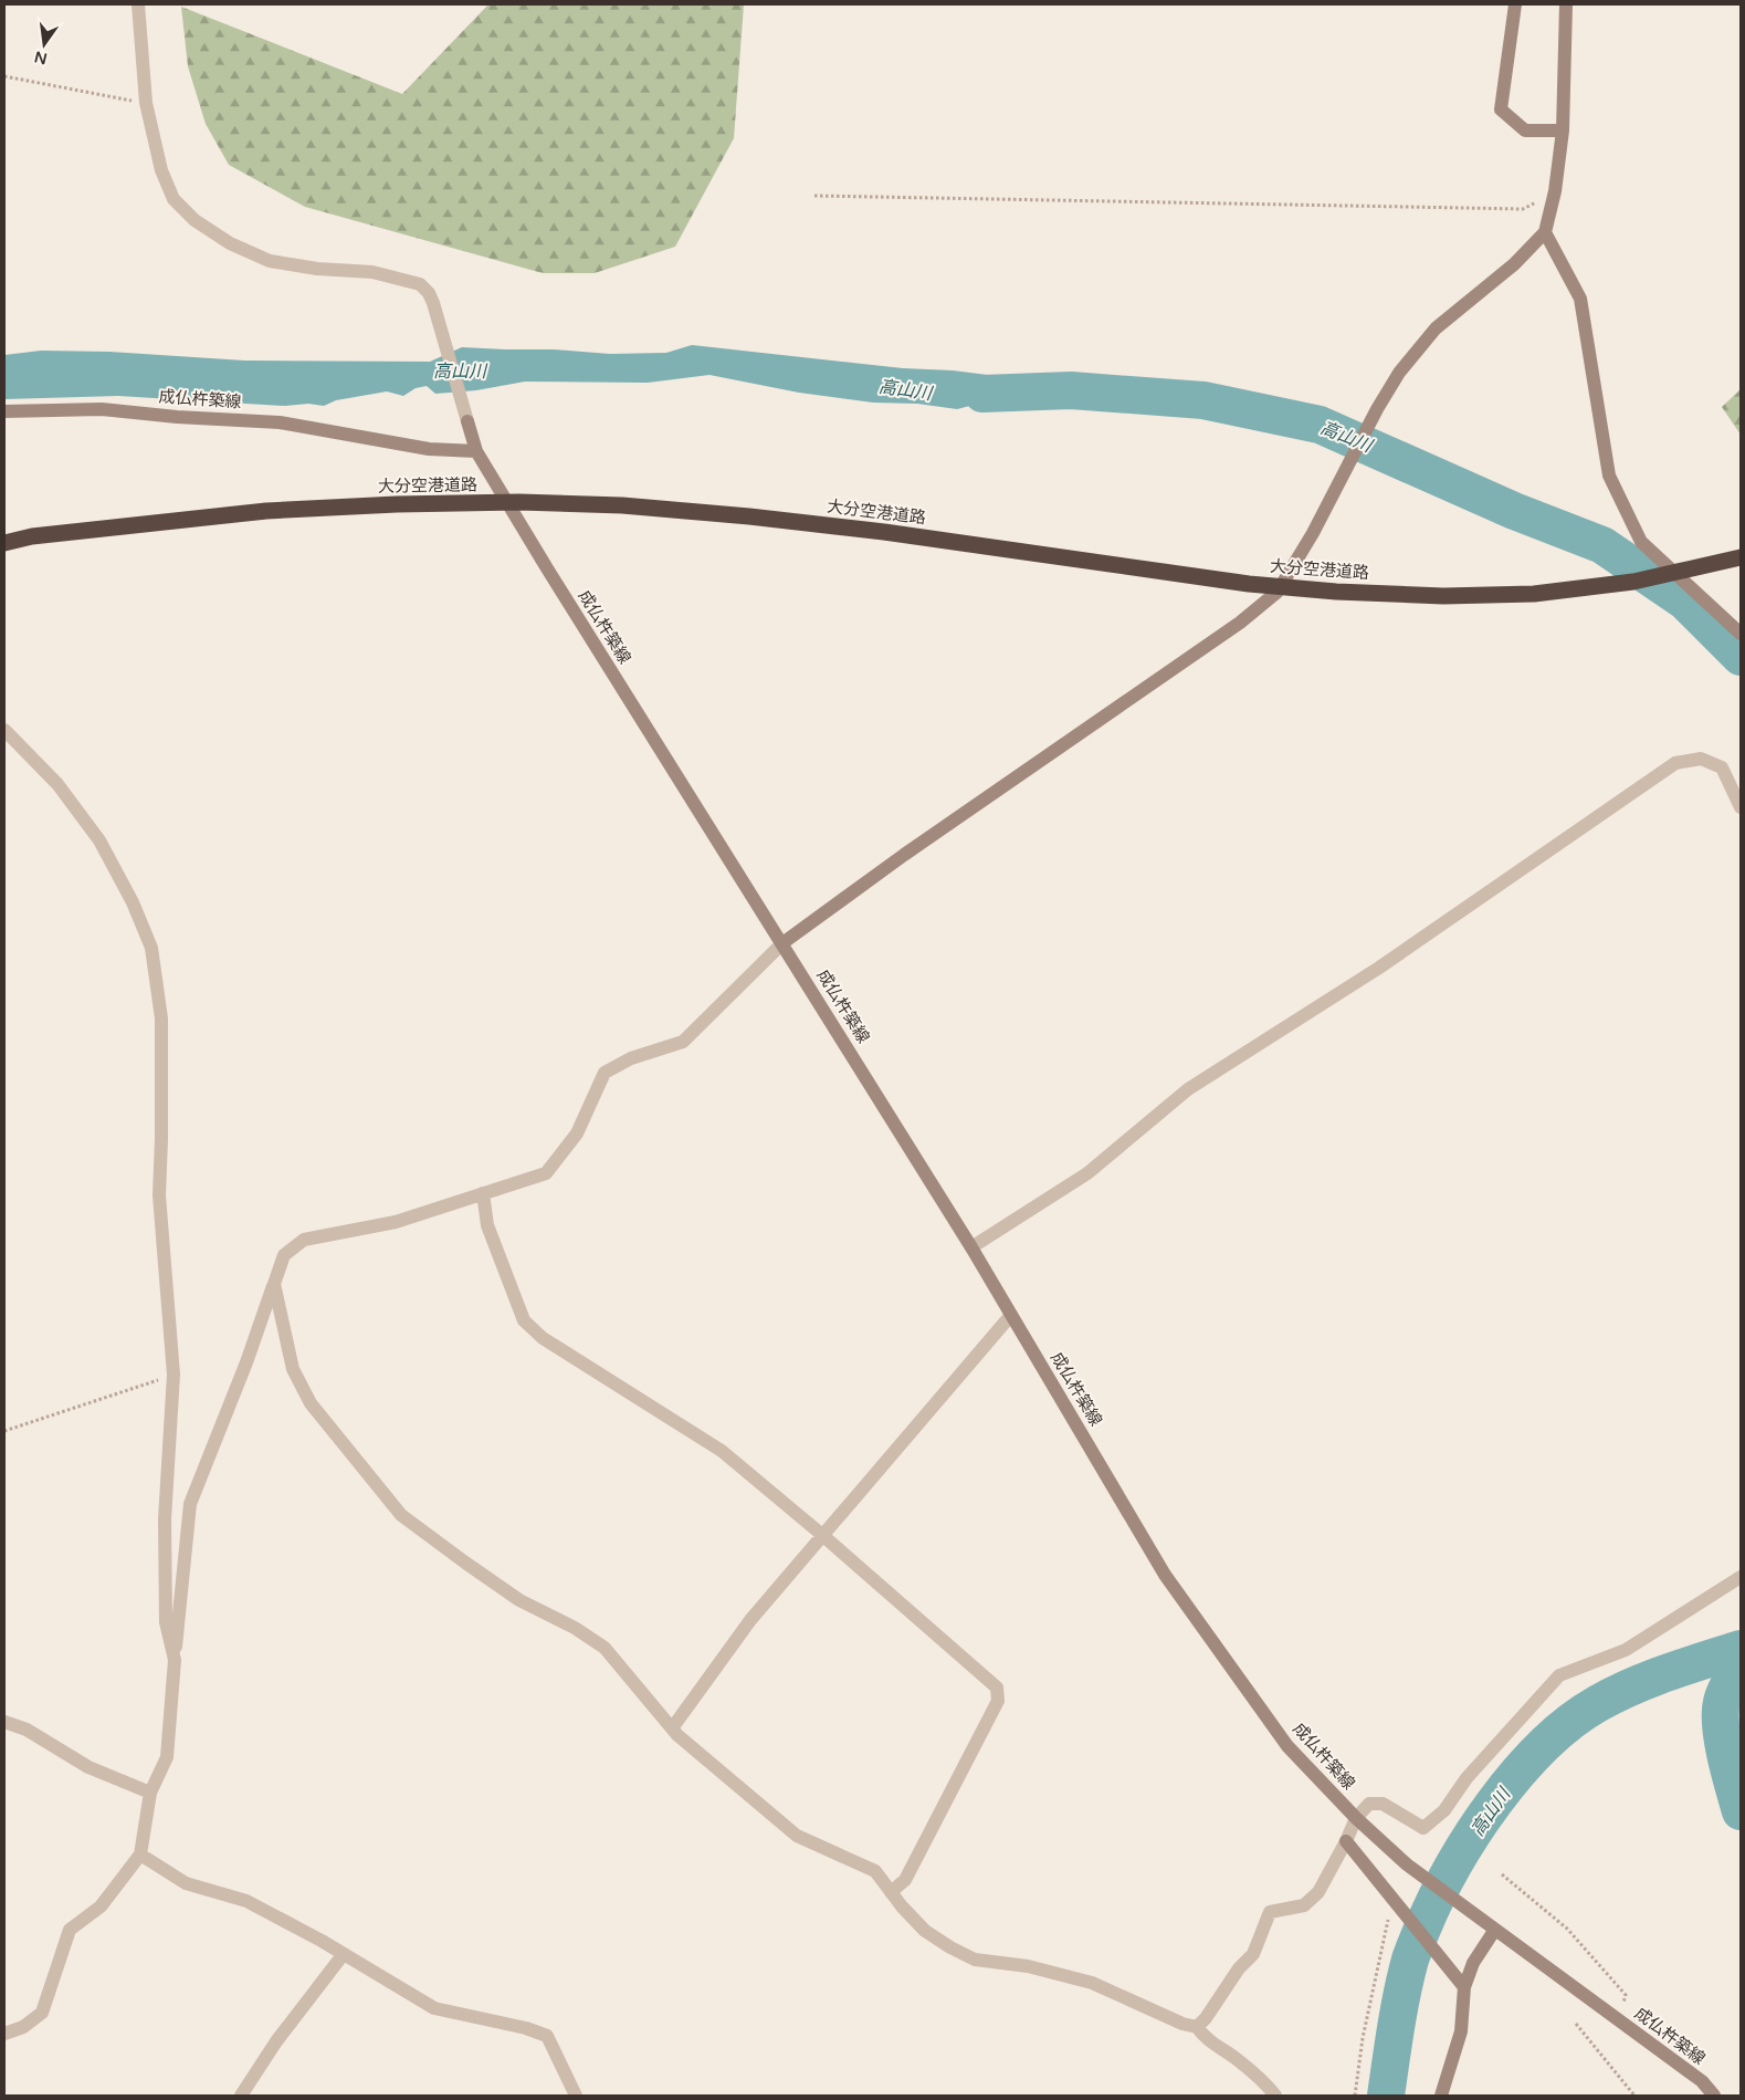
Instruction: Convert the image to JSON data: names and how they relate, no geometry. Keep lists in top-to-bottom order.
{
  "streets": {
    "highway": ["大分空港道路"],
    "main road": ["成仏杵築線"]
  },
  "water": ["高山川"],
  "north": "bottom"
}
